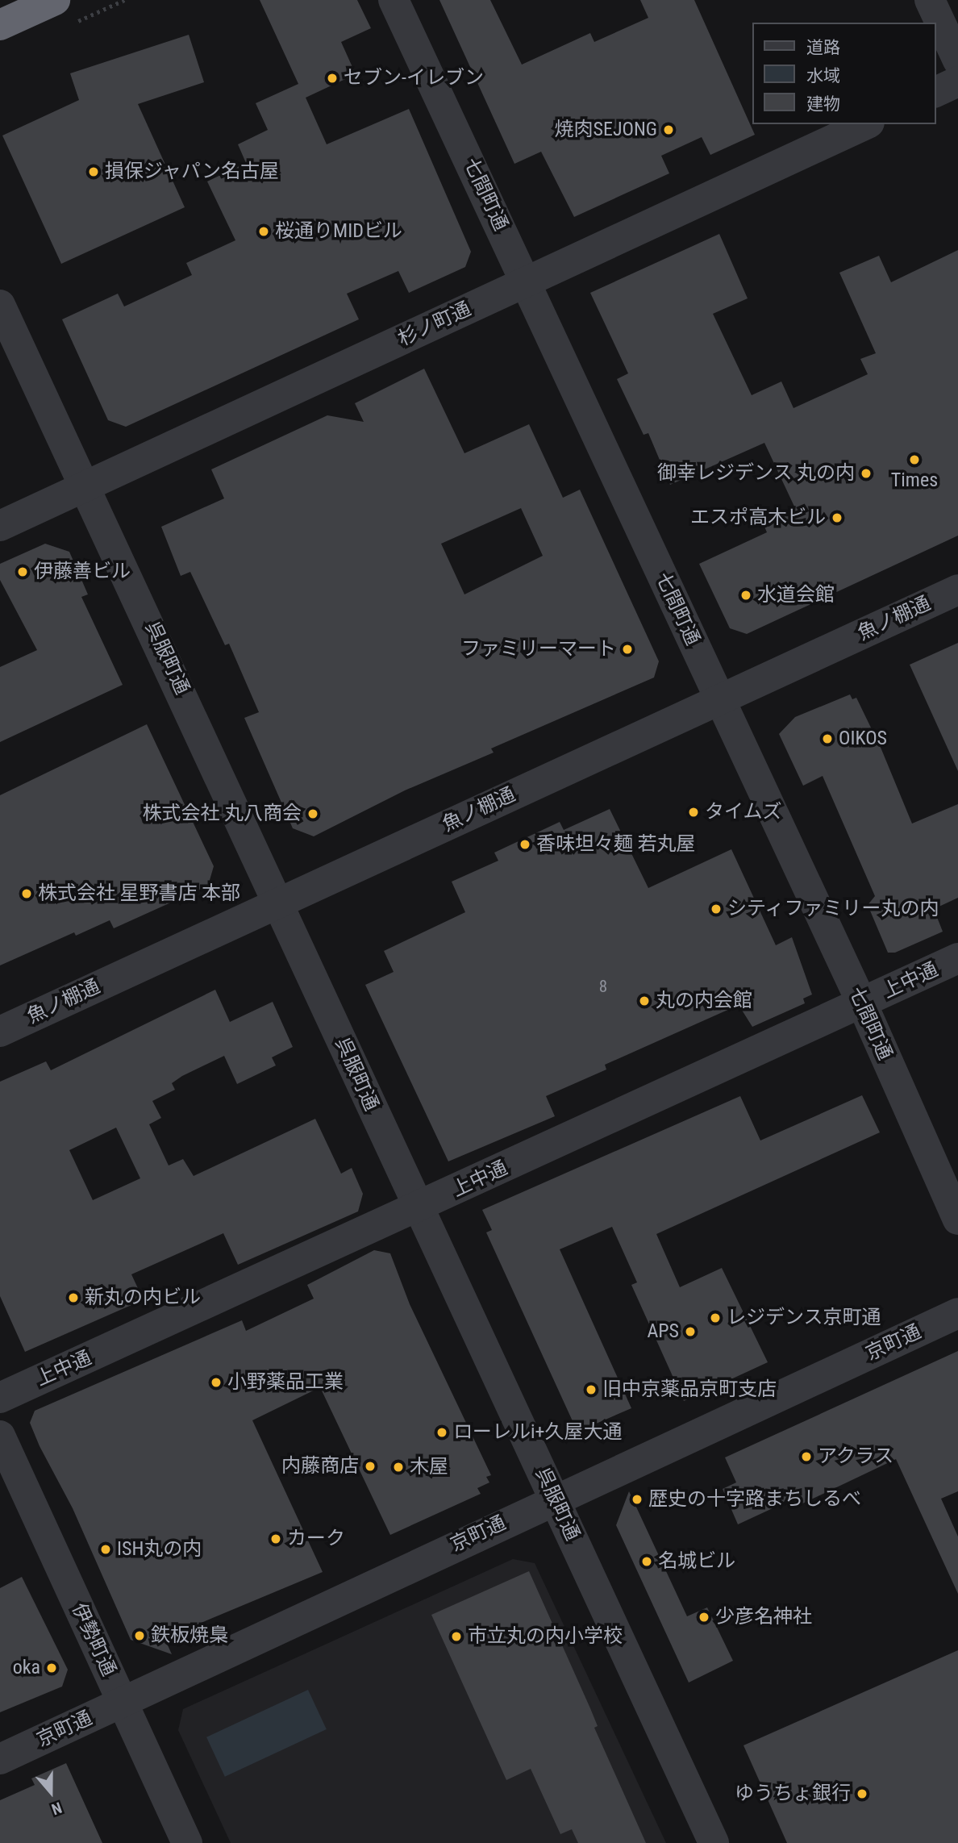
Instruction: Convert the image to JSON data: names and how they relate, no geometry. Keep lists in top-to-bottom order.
{
  "streets": {
    "street": [
      "七間町通",
      "杉ノ町通",
      "魚ノ棚通",
      "呉服町通",
      "上中通",
      "京町通",
      "伊勢町通"
    ]
  },
  "crossings": [
    ["七間町通", "杉ノ町通"],
    ["七間町通", "魚ノ棚通"],
    ["七間町通", "上中通"],
    ["杉ノ町通", "呉服町通"],
    ["魚ノ棚通", "呉服町通"],
    ["呉服町通", "上中通"],
    ["呉服町通", "京町通"],
    ["京町通", "伊勢町通"]
  ],
  "places": [
    "セブン-イレブン",
    "焼肉SEJONG",
    "損保ジャパン名古屋",
    "桜通りMIDビル",
    "Times",
    "御幸レジデンス 丸の内",
    "エスポ高木ビル",
    "伊藤善ビル",
    "水道会館",
    "ファミリーマート",
    "OIKOS",
    "タイムズ",
    "株式会社 丸八商会",
    "香味坦々麺 若丸屋",
    "株式会社 星野書店 本部",
    "シティファミリー丸の内",
    "丸の内会館",
    "新丸の内ビル",
    "レジデンス京町通",
    "APS",
    "小野薬品工業",
    "旧中京薬品京町支店",
    "ローレルi+久屋大通",
    "アクラス",
    "内藤商店",
    "木屋",
    "歴史の十字路まちしるべ",
    "カーク",
    "ISH丸の内",
    "名城ビル",
    "少彦名神社",
    "鉄板焼梟",
    "市立丸の内小学校",
    "oka",
    "ゆうちょ銀行"
  ],
  "house_numbers": ["8"],
  "legend": ["道路", "水域", "建物"],
  "north": "bottom"
}
